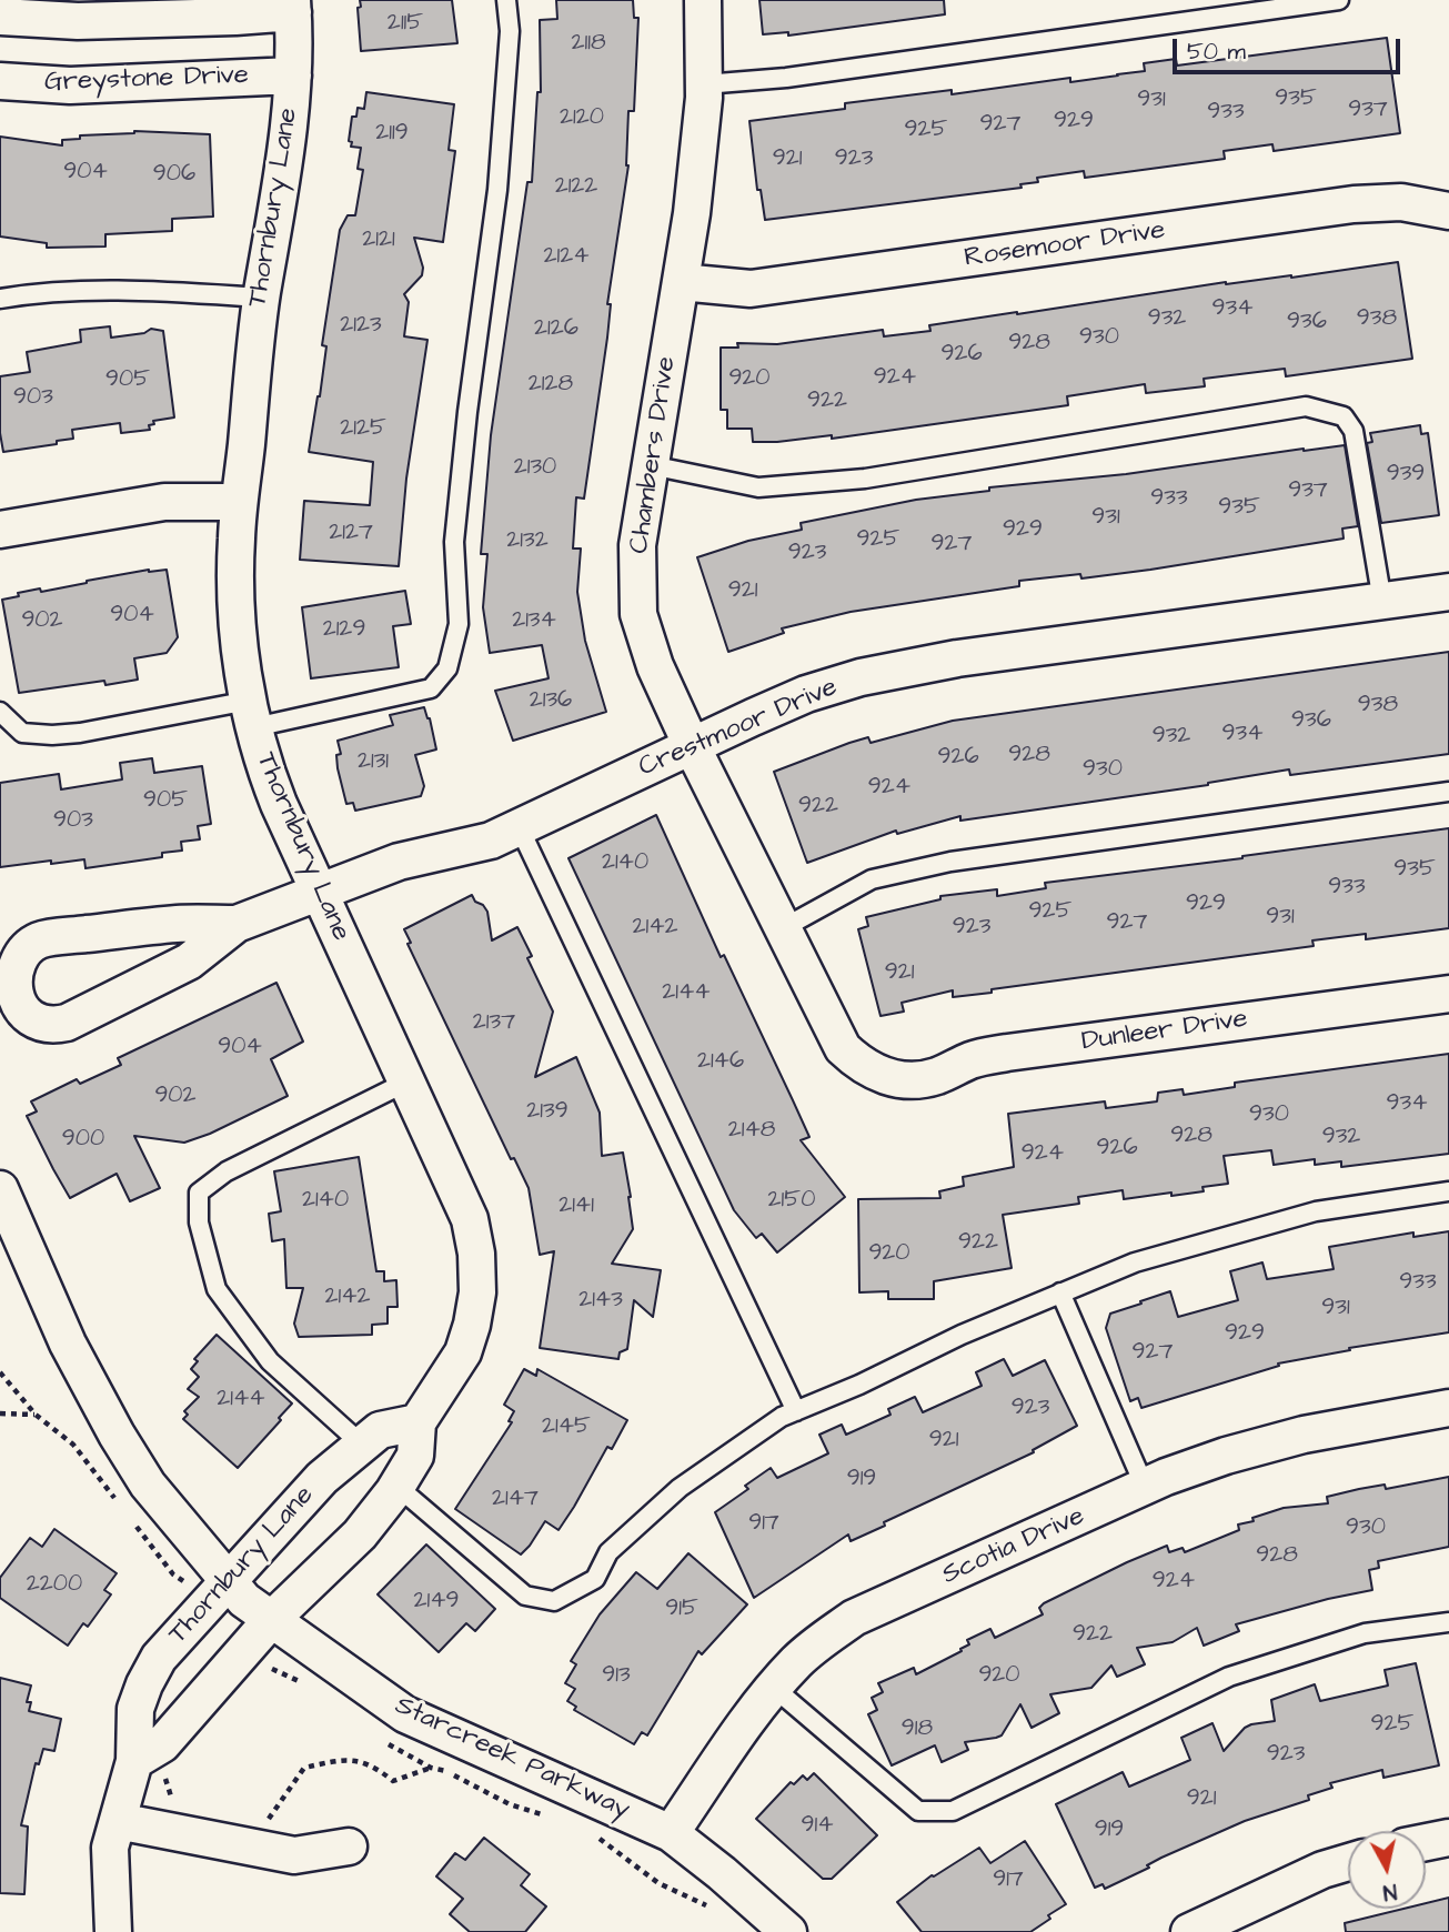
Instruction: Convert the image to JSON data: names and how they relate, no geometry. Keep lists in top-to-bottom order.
{
  "streets": {
    "street": [
      "Greystone Drive",
      "Thornbury Lane",
      "Rosemoor Drive",
      "Chambers Drive",
      "Crestmoor Drive",
      "Dunleer Drive",
      "Scotia Drive",
      "Starcreek Parkway"
    ]
  },
  "crossings": [
    ["Greystone Drive", "Thornbury Lane"],
    ["Thornbury Lane", "Crestmoor Drive"],
    ["Thornbury Lane", "Starcreek Parkway"],
    ["Rosemoor Drive", "Chambers Drive"],
    ["Chambers Drive", "Crestmoor Drive"],
    ["Chambers Drive", "Dunleer Drive"],
    ["Scotia Drive", "Starcreek Parkway"]
  ],
  "house_numbers": [
    "2115",
    "2118",
    "935",
    "931",
    "937",
    "933",
    "2120",
    "929",
    "927",
    "925",
    "2119",
    "921",
    "923",
    "904",
    "906",
    "2122",
    "2121",
    "2124",
    "934",
    "932",
    "938",
    "936",
    "2123",
    "2126",
    "930",
    "928",
    "926",
    "924",
    "920",
    "905",
    "2128",
    "903",
    "922",
    "2125",
    "2130",
    "939",
    "937",
    "933",
    "935",
    "931",
    "929",
    "2127",
    "925",
    "2132",
    "927",
    "923",
    "921",
    "904",
    "902",
    "2134",
    "2129",
    "2136",
    "938",
    "936",
    "934",
    "932",
    "928",
    "926",
    "2131",
    "930",
    "924",
    "905",
    "922",
    "903",
    "2140",
    "935",
    "933",
    "929",
    "925",
    "931",
    "927",
    "2142",
    "923",
    "921",
    "2144",
    "2137",
    "904",
    "2146",
    "902",
    "934",
    "2139",
    "930",
    "2148",
    "928",
    "932",
    "900",
    "926",
    "924",
    "2140",
    "2150",
    "2141",
    "922",
    "920",
    "933",
    "2142",
    "2143",
    "931",
    "929",
    "927",
    "2144",
    "923",
    "2145",
    "921",
    "919",
    "2147",
    "917",
    "930",
    "928",
    "924",
    "2200",
    "2149",
    "915",
    "922",
    "913",
    "920",
    "925",
    "918",
    "923",
    "921",
    "914",
    "919",
    "917"
  ],
  "scale_bar": "50 m",
  "north": "bottom"
}
